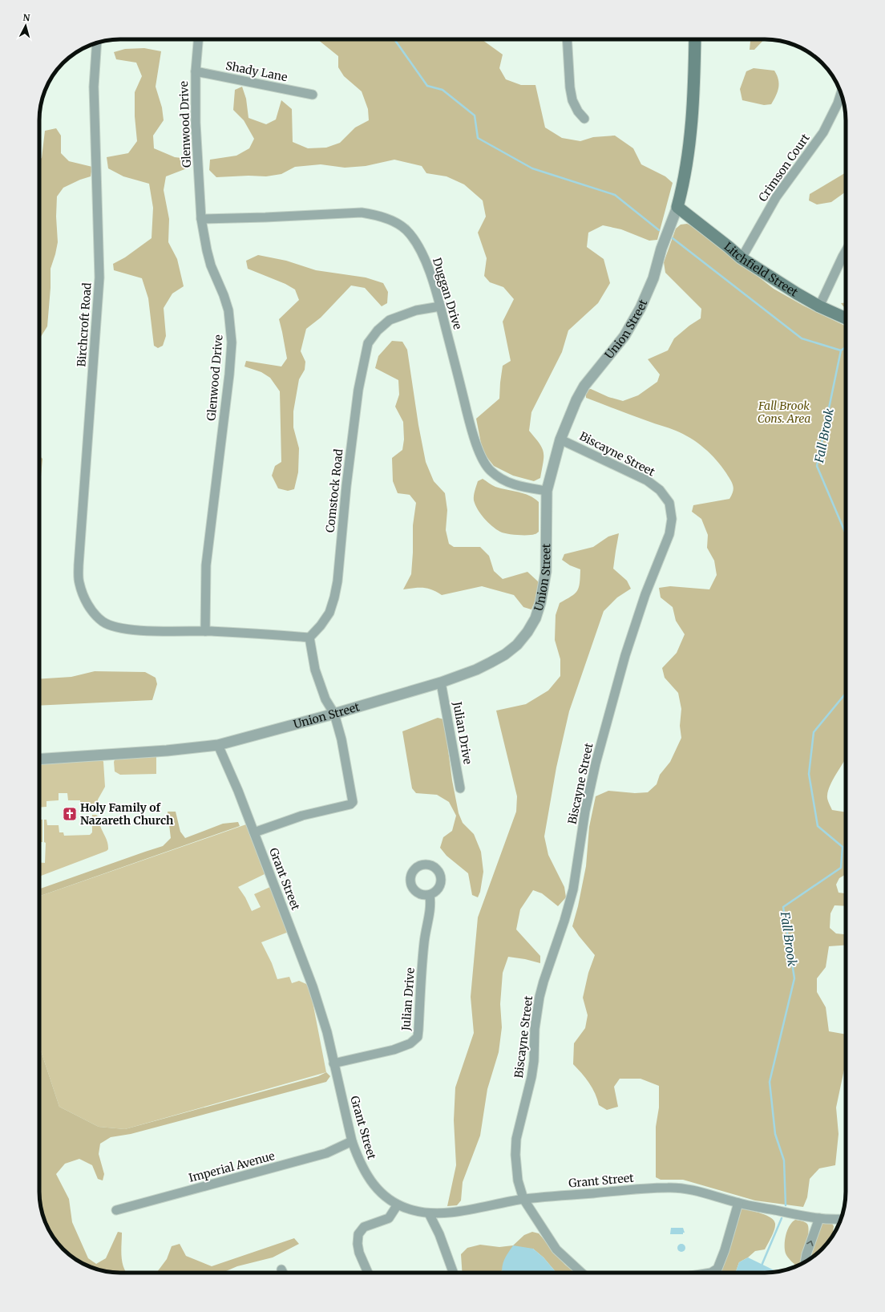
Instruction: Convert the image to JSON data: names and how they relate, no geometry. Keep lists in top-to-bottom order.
{
  "streets": {
    "main road": ["Litchfield Street", "Union Street"],
    "street": [
      "Shady Lane",
      "Glenwood Drive",
      "Crimson Court",
      "Duggan Drive",
      "Birchcroft Road",
      "Biscayne Street",
      "Comstock Road",
      "Julian Drive",
      "Grant Street",
      "Imperial Avenue"
    ]
  },
  "crossings": [
    ["Shady Lane", "Glenwood Drive"],
    ["Glenwood Drive", "Duggan Drive"],
    ["Glenwood Drive", "Birchcroft Road"],
    ["Crimson Court", "Litchfield Street"],
    ["Litchfield Street", "Union Street"],
    ["Duggan Drive", "Union Street"],
    ["Duggan Drive", "Comstock Road"],
    ["Birchcroft Road", "Comstock Road"],
    ["Union Street", "Biscayne Street"],
    ["Union Street", "Julian Drive"],
    ["Union Street", "Grant Street"],
    ["Biscayne Street", "Grant Street"],
    ["Julian Drive", "Grant Street"],
    ["Grant Street", "Imperial Avenue"]
  ],
  "water": ["Fall Brook"],
  "parks": ["Fall Brook Cons. Area"],
  "places": {
    "church": ["Holy Family of Nazareth Church"]
  },
  "north": "top"
}
